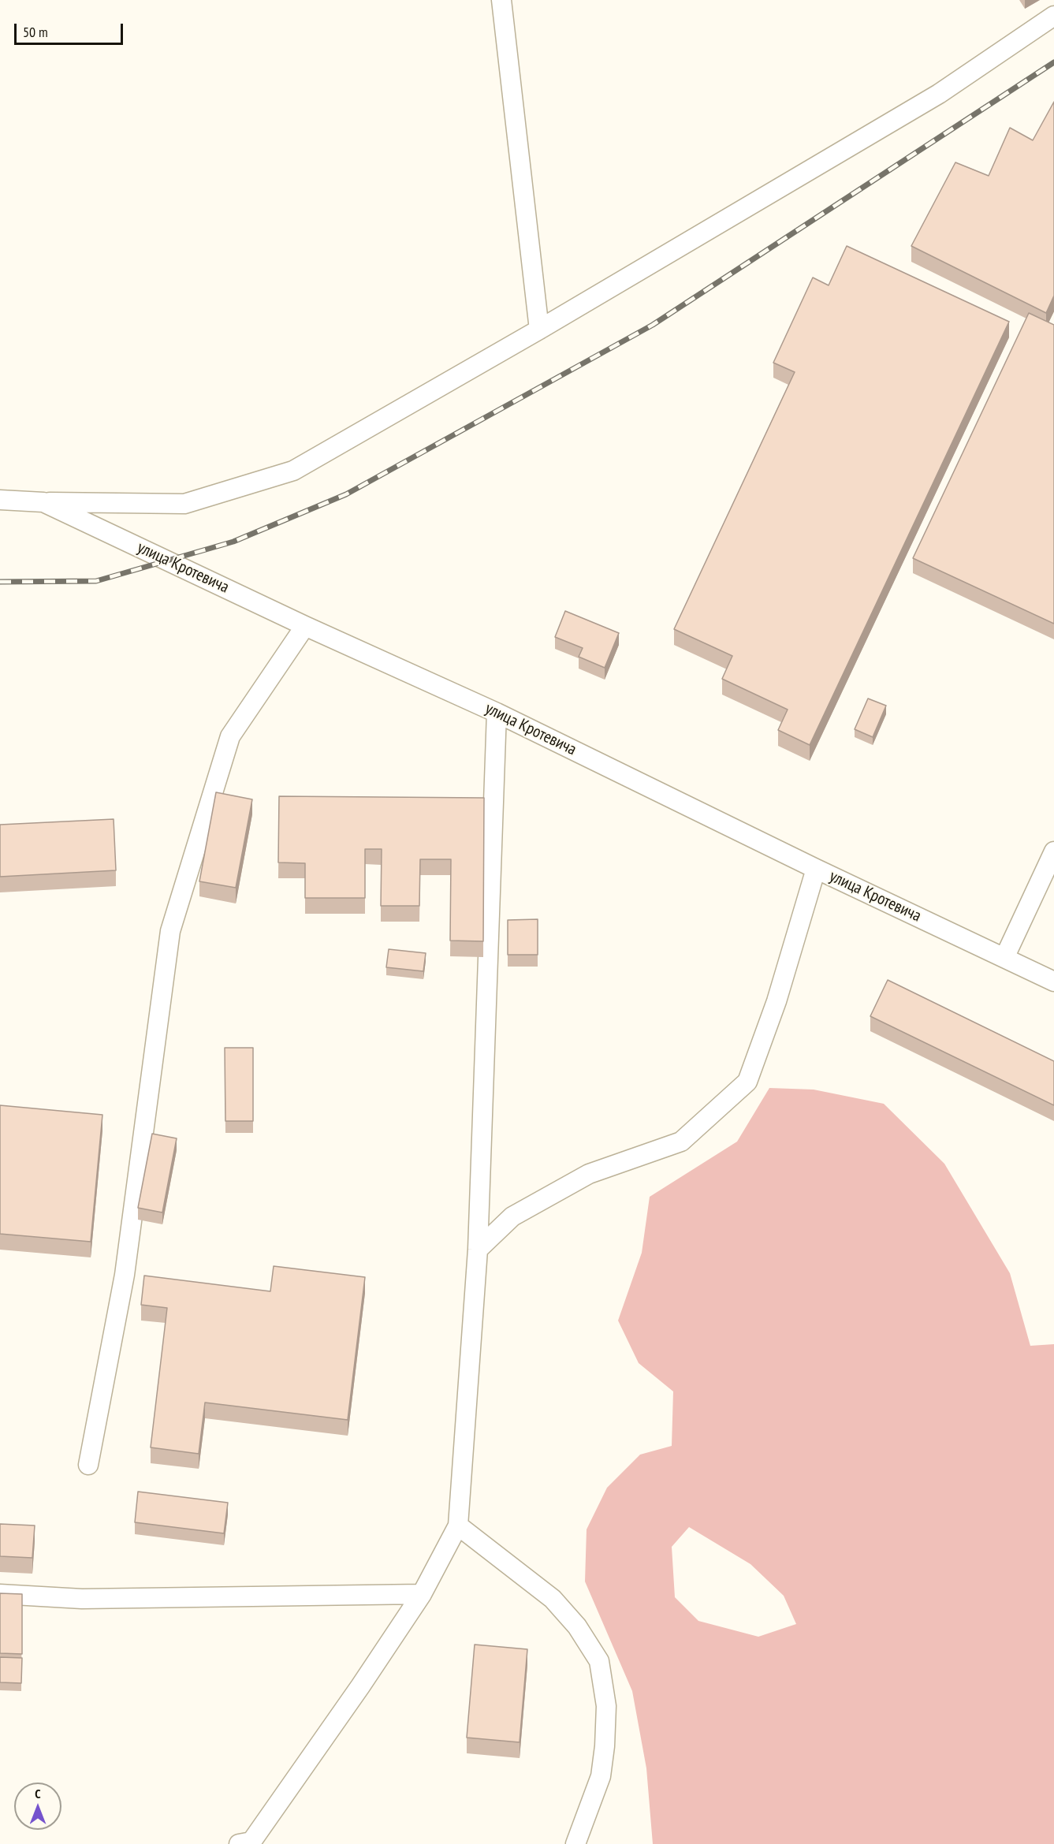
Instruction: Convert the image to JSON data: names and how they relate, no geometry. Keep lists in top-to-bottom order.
{
  "streets": {
    "street": ["улица Кротевича"]
  },
  "scale_bar": "50 m",
  "north": "top"
}
